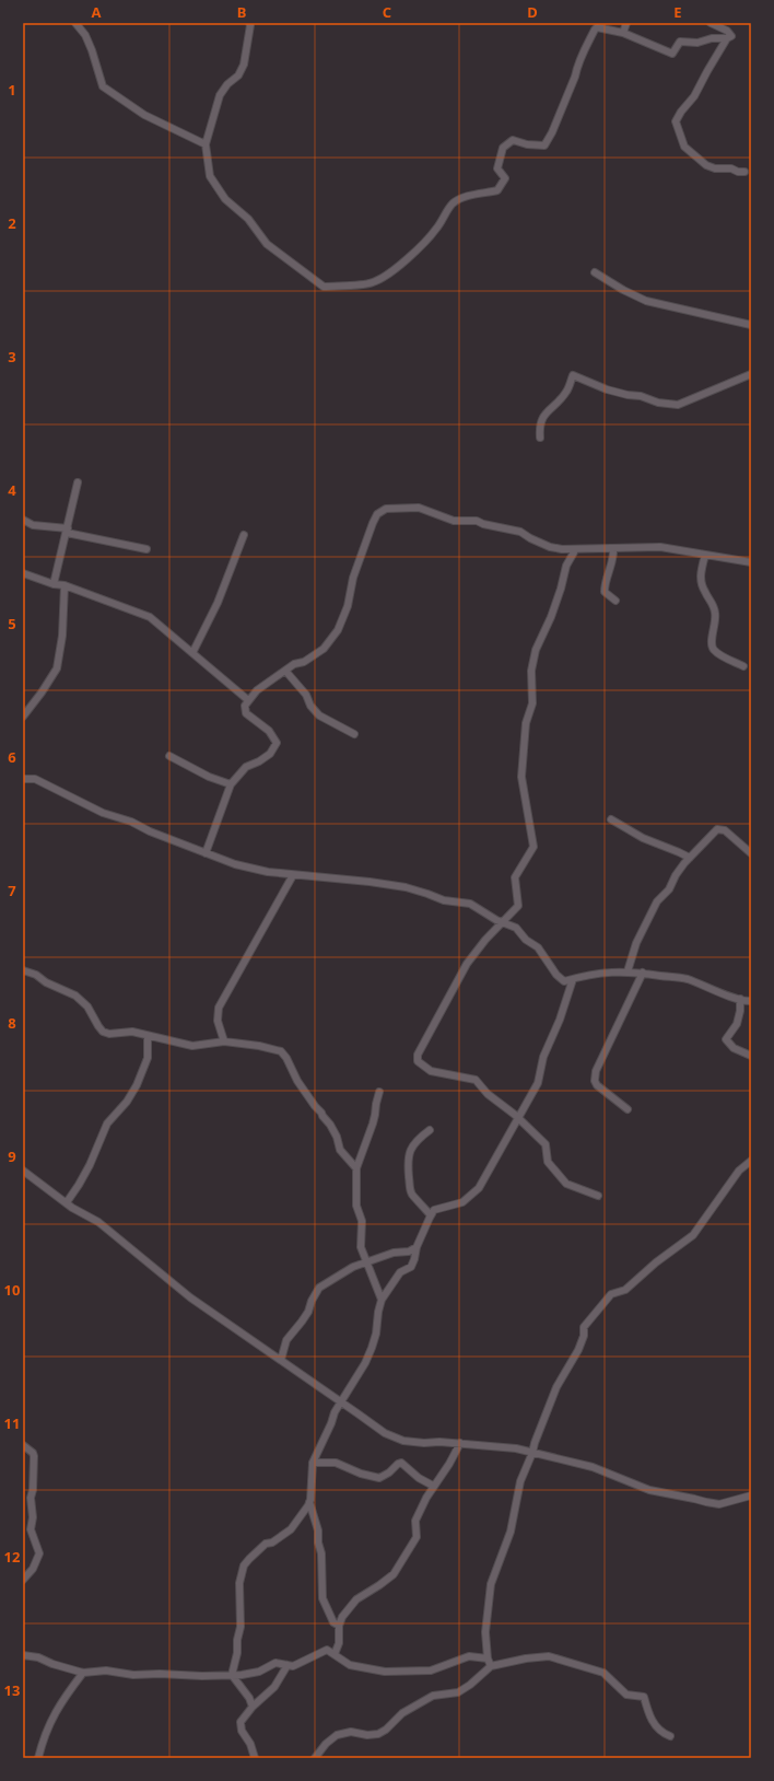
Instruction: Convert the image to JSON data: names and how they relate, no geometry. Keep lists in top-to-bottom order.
{
  "grid": {
    "columns": [
      "A",
      "B",
      "C",
      "D",
      "E"
    ],
    "rows": [
      "1",
      "2",
      "3",
      "4",
      "5",
      "6",
      "7",
      "8",
      "9",
      "10",
      "11",
      "12",
      "13"
    ]
  }
}
